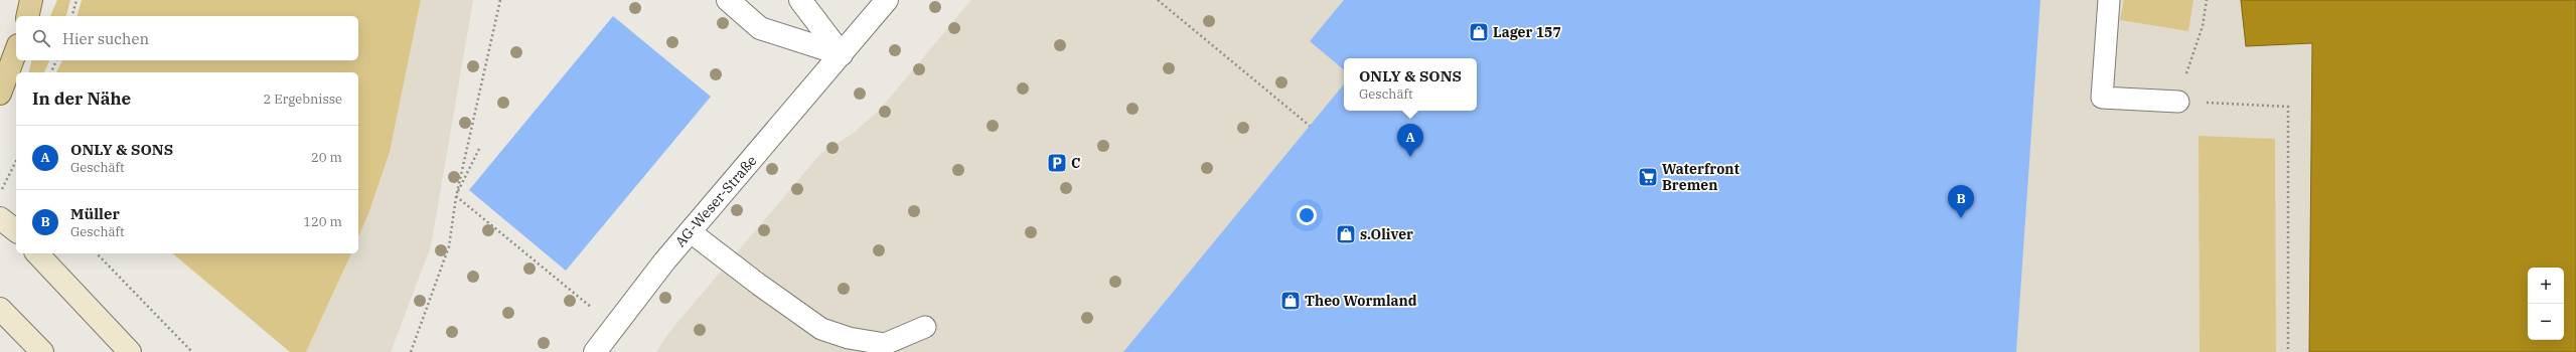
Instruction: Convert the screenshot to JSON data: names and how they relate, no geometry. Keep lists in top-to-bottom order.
{
  "streets": {
    "street": ["AG-Weser-Straße"]
  },
  "places": {
    "shop": ["Lager 157", "s.Oliver", "Theo Wormland"],
    "parking": ["C"],
    "supermarket": ["Waterfront Bremen"]
  },
  "page": {
    "search": "Hier suchen",
    "popup": ["ONLY & SONS", "Geschäft"],
    "heading": ["In der Nähe", "2 Ergebnisse"],
    "pins": ["A", "B"],
    "list": [
      {
        "mark": "A",
        "name": "ONLY & SONS",
        "note": "Geschäft",
        "value": "20 m"
      },
      {
        "mark": "B",
        "name": "Müller",
        "note": "Geschäft",
        "value": "120 m"
      }
    ],
    "map_buttons": ["+", "−"]
  }
}
